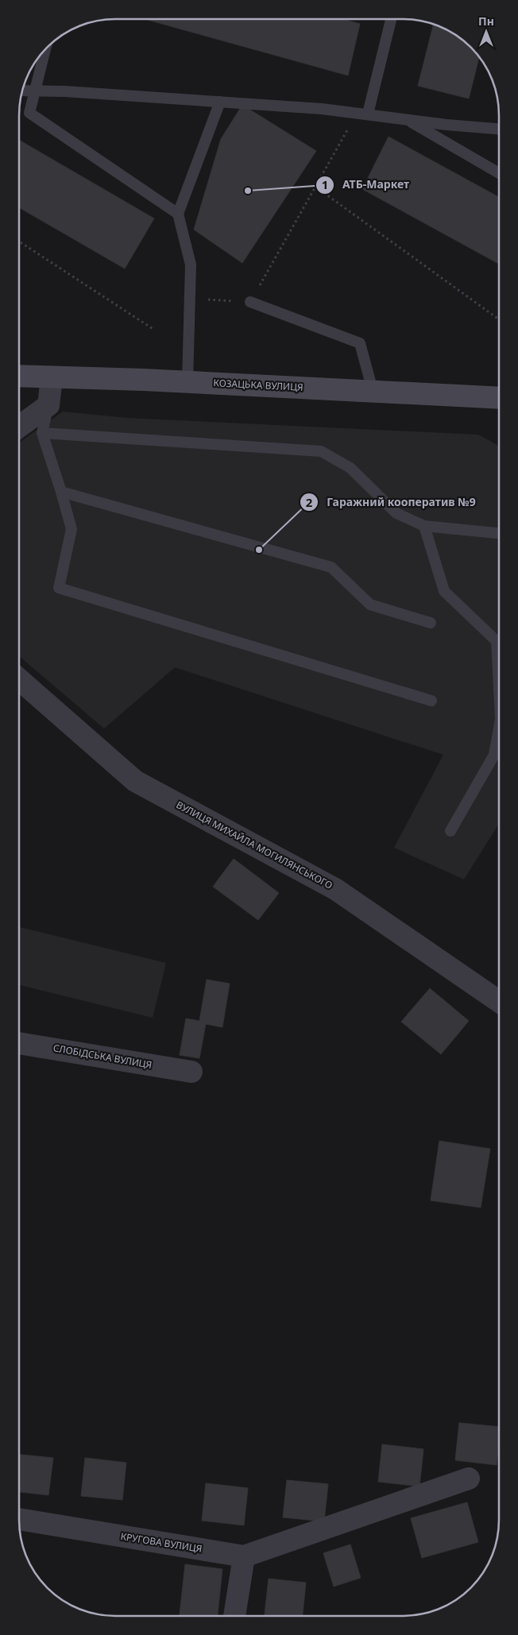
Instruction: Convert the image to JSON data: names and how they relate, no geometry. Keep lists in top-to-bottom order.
{
  "streets": {
    "main road": ["КОЗАЦЬКА ВУЛИЦЯ"],
    "street": ["ВУЛИЦЯ МИХАЙЛА МОГИЛЯНСЬКОГО", "СЛОБІДСЬКА ВУЛИЦЯ", "КРУГОВА ВУЛИЦЯ"]
  },
  "places": ["АТБ-Маркет", "Гаражний кооператив №9"],
  "north": "top"
}
